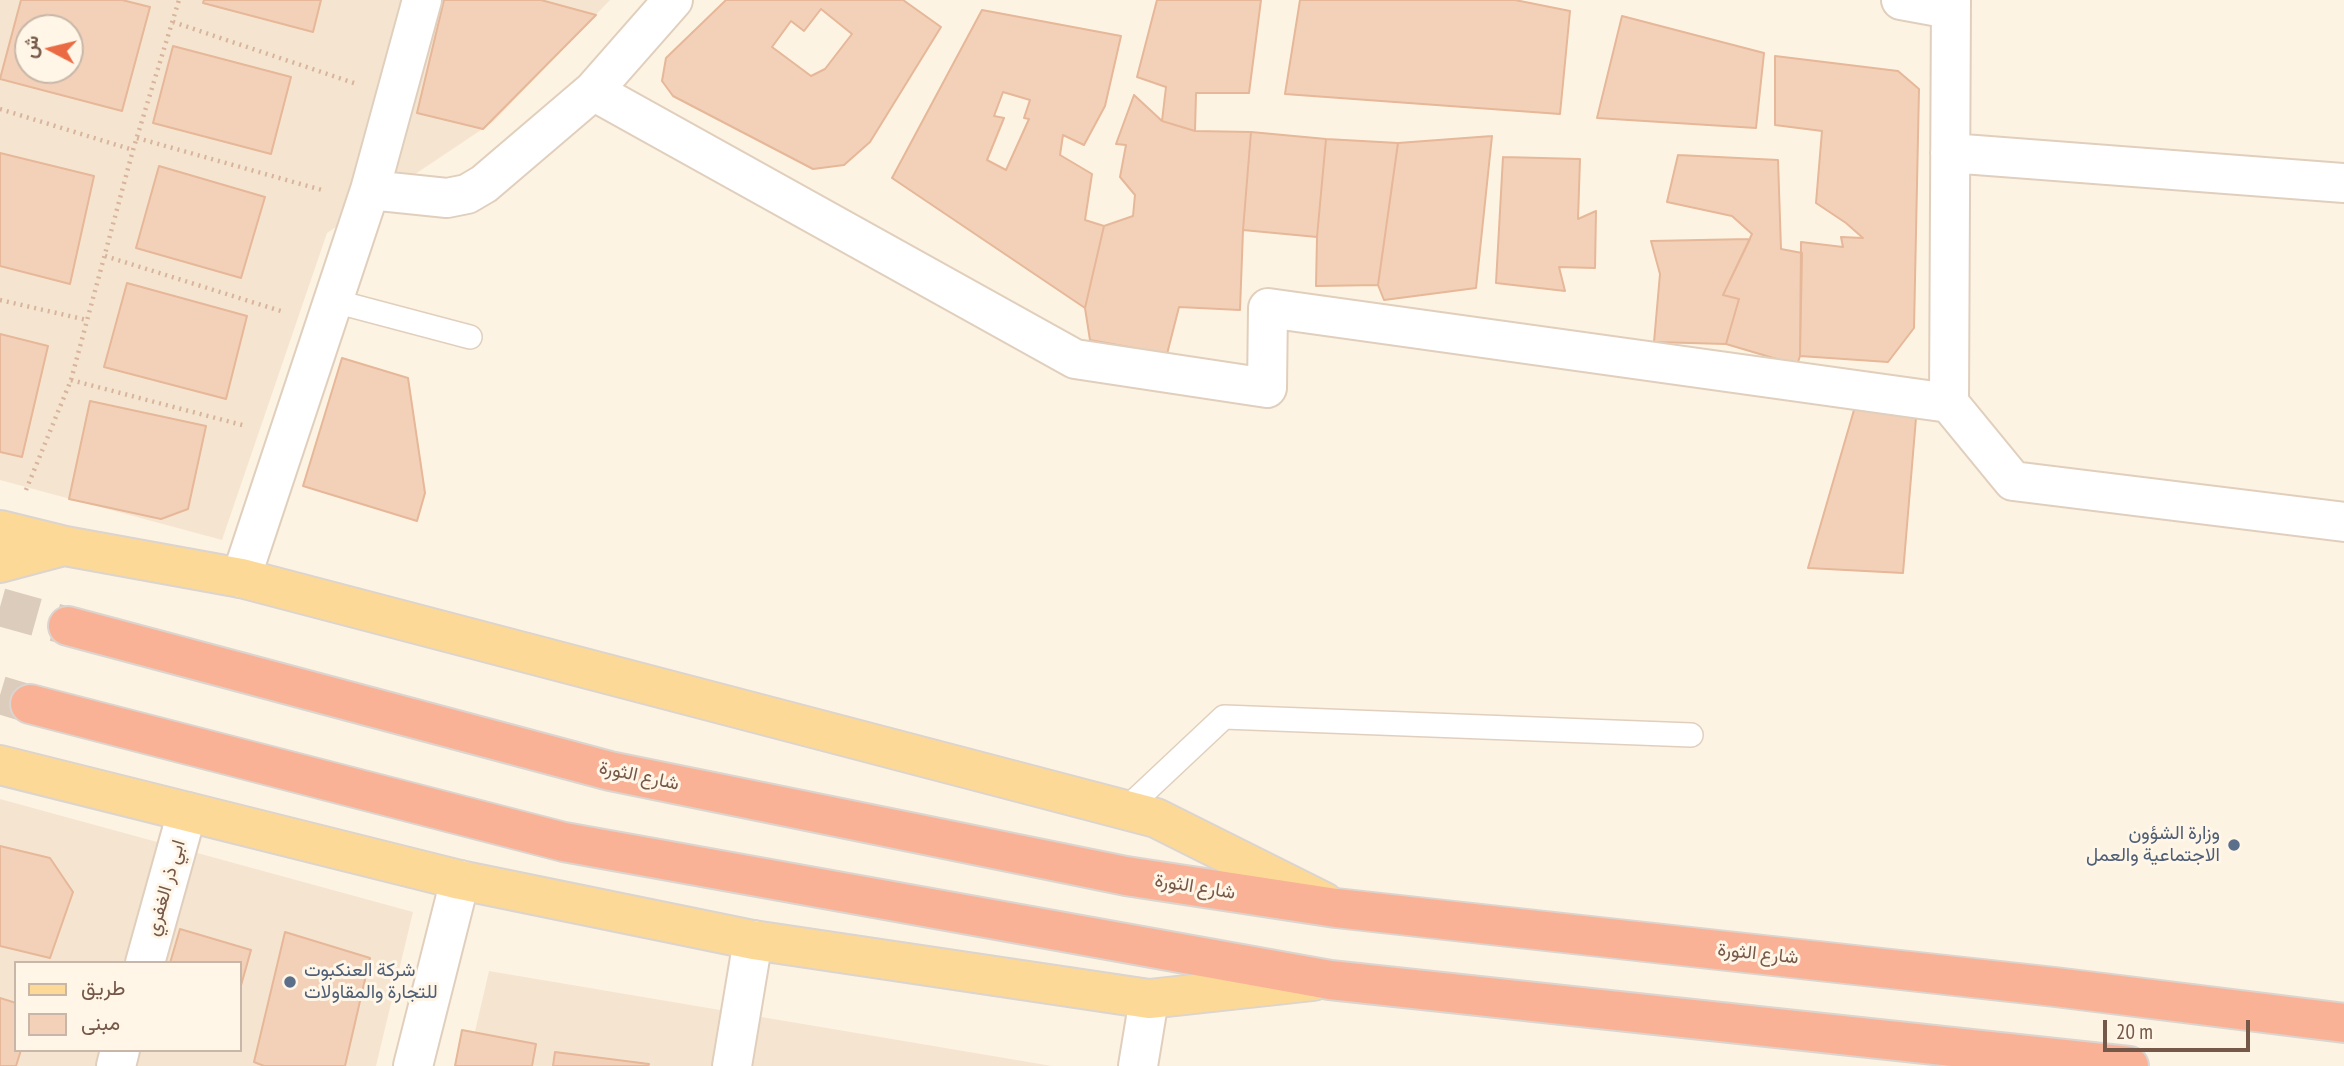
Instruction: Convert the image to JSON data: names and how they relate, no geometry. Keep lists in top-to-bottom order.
{
  "streets": {
    "highway": ["شارع الثورة"],
    "street": ["ابي ذر الغفري"]
  },
  "places": ["وزارة الشؤون الاجتماعية والعمل", "شركة العنكبوت للتجارة والمقاولات"],
  "legend": ["طريق", "مبنى"],
  "scale_bar": "20 m",
  "north": "left"
}
